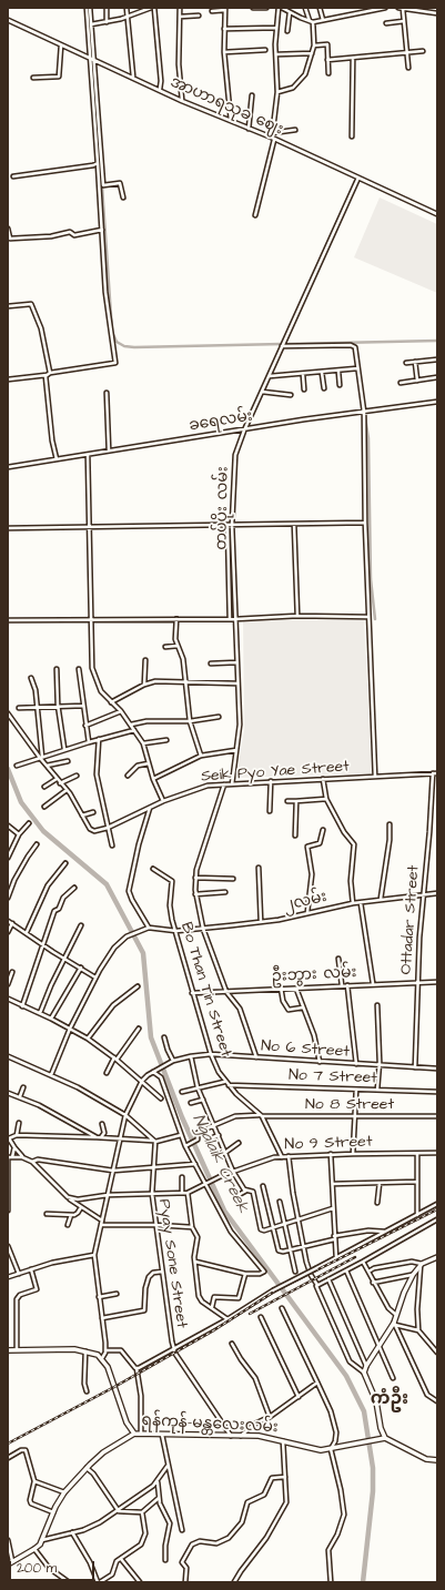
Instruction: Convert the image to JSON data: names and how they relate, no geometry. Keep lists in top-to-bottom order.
{
  "streets": {
    "main road": ["ရန်ကုန်-မန္တလေးလမ်း"],
    "street": [
      "အာဟာရသုခ ဈေး",
      "ခရေလမ်း",
      "တပ်ပိုး လမ်း",
      "Seik Pyo Yae Street",
      "၂လမ်း",
      "Ottadar Street",
      "ဦးဘွား လမ်း",
      "Bo Than Tin Street",
      "No 6 Street",
      "No 7 Street",
      "No 8 Street",
      "No 9 Street",
      "Pyay Sone Street"
    ]
  },
  "crossings": [
    ["အာဟာရသုခ ဈေး", "တပ်ပိုး လမ်း"],
    ["ခရေလမ်း", "တပ်ပိုး လမ်း"],
    ["တပ်ပိုး လမ်း", "Seik Pyo Yae Street"],
    ["Seik Pyo Yae Street", "Ottadar Street"],
    ["၂လမ်း", "Ottadar Street"],
    ["၂လမ်း", "Bo Than Tin Street"],
    ["Ottadar Street", "ဦးဘွား လမ်း"],
    ["Ottadar Street", "No 6 Street"],
    ["ဦးဘွား လမ်း", "Bo Than Tin Street"],
    ["Bo Than Tin Street", "No 6 Street"],
    ["Bo Than Tin Street", "No 7 Street"],
    ["Bo Than Tin Street", "No 8 Street"],
    ["Bo Than Tin Street", "No 9 Street"],
    ["Pyay Sone Street", "ရန်ကုန်-မန္တလေးလမ်း"]
  ],
  "districts": ["ကံဦး"],
  "water": ["Ngalaik Creek"],
  "scale_bar": "200 m"
}
